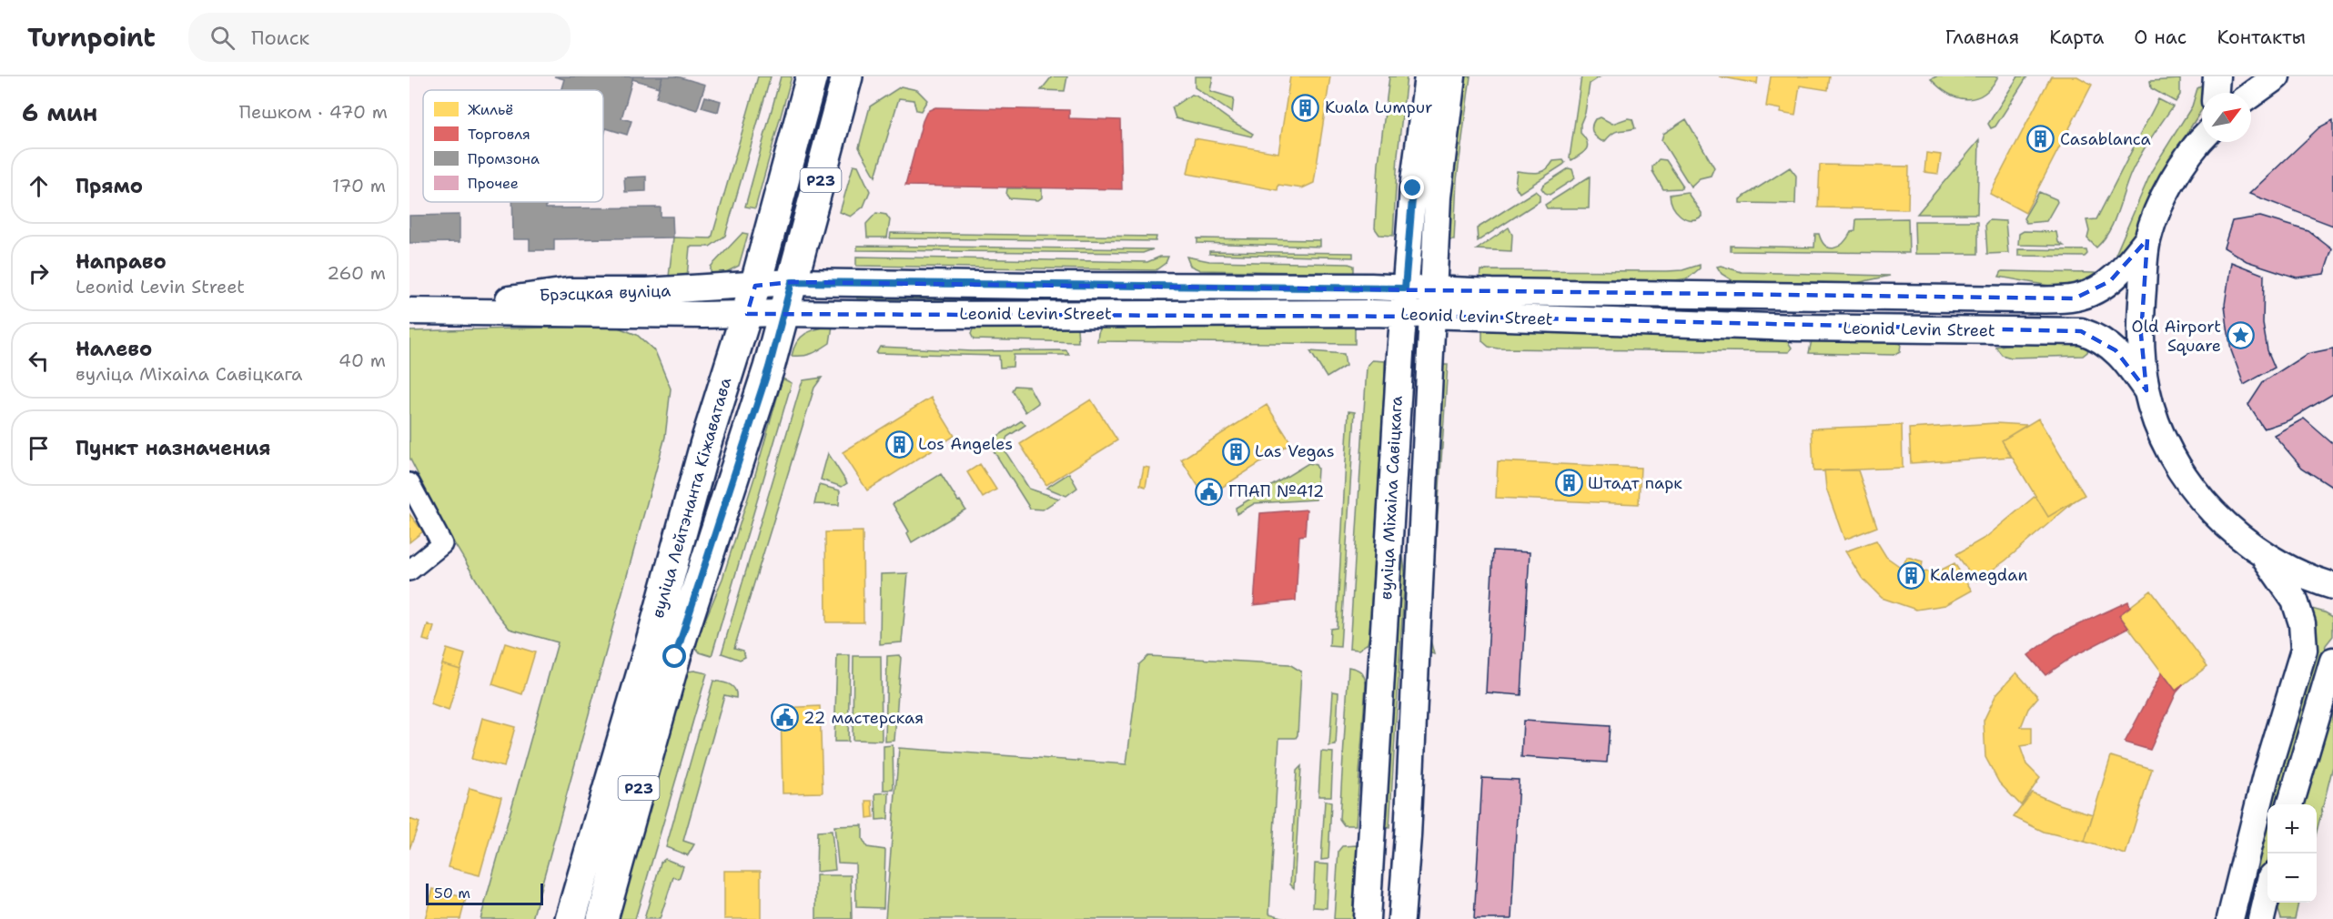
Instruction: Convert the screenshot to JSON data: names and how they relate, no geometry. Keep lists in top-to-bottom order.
{
  "streets": {
    "main road": [
      "Р23",
      "Брэсцкая вуліца",
      "Leonid Levin Street",
      "вуліца Лейтэнанта Кіжаватава",
      "вуліца Міхаіла Савіцкага"
    ]
  },
  "crossings": [
    ["Брэсцкая вуліца", "Leonid Levin Street"],
    ["Брэсцкая вуліца", "вуліца Лейтэнанта Кіжаватава"],
    ["Leonid Levin Street", "вуліца Лейтэнанта Кіжаватава"],
    ["Leonid Levin Street", "вуліца Міхаіла Савіцкага"]
  ],
  "places": {
    "building": [
      "Kuala Lumpur",
      "Casablanca",
      "Los Angeles",
      "Las Vegas",
      "Штадт парк",
      "Kalemegdan"
    ],
    "place": ["Old Airport Square"],
    "public building": ["ГПАП №412", "22 мастерская"]
  },
  "legend": [
    "Жильё",
    "Торговля",
    "Промзона",
    "Прочее"
  ],
  "scale_bar": "50 m",
  "north": "top right",
  "page": {
    "header": "Turnpoint",
    "search": "Поиск",
    "nav": [
      "Главная",
      "Карта",
      "О нас",
      "Контакты"
    ],
    "heading": ["6 мин", "Пешком · 470 m"],
    "list": [
      ["Прямо", "170 m"],
      ["Направо", "Leonid Levin Street", "260 m"],
      ["Налево", "вуліца Міхаіла Савіцкага", "40 m"],
      "Пункт назначения"
    ],
    "map_buttons": ["+", "−"],
    "scale": "50 m"
  }
}
